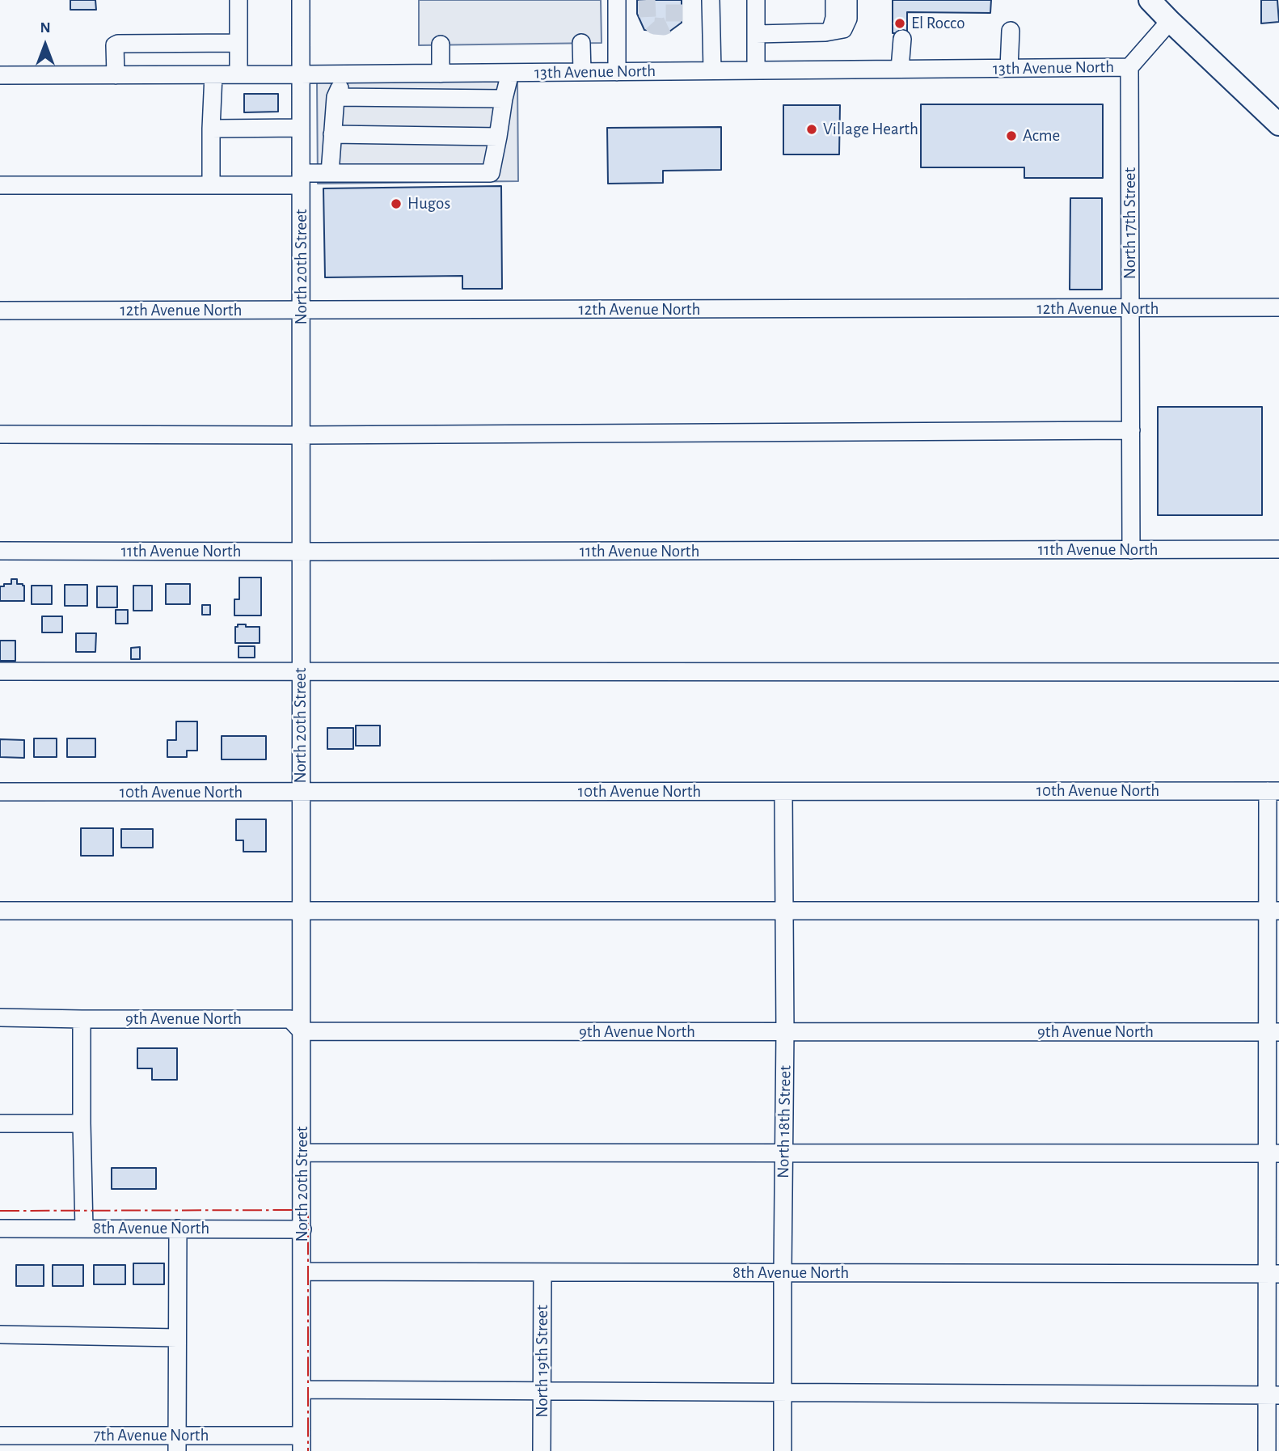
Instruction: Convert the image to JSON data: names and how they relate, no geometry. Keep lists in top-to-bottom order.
{
  "streets": {
    "street": [
      "13th Avenue North",
      "North 17th Street",
      "North 20th Street",
      "12th Avenue North",
      "11th Avenue North",
      "10th Avenue North",
      "9th Avenue North",
      "North 18th Street",
      "8th Avenue North",
      "North 19th Street",
      "7th Avenue North"
    ]
  },
  "crossings": [
    ["13th Avenue North", "North 17th Street"],
    ["13th Avenue North", "North 20th Street"],
    ["North 17th Street", "12th Avenue North"],
    ["North 17th Street", "11th Avenue North"],
    ["North 20th Street", "12th Avenue North"],
    ["North 20th Street", "11th Avenue North"],
    ["North 20th Street", "10th Avenue North"],
    ["North 20th Street", "9th Avenue North"],
    ["North 20th Street", "8th Avenue North"],
    ["North 20th Street", "7th Avenue North"],
    ["10th Avenue North", "North 18th Street"],
    ["9th Avenue North", "North 18th Street"],
    ["North 18th Street", "8th Avenue North"],
    ["8th Avenue North", "North 19th Street"]
  ],
  "places": [
    "El Rocco",
    "Village Hearth",
    "Acme",
    "Hugos"
  ],
  "north": "top"
}
